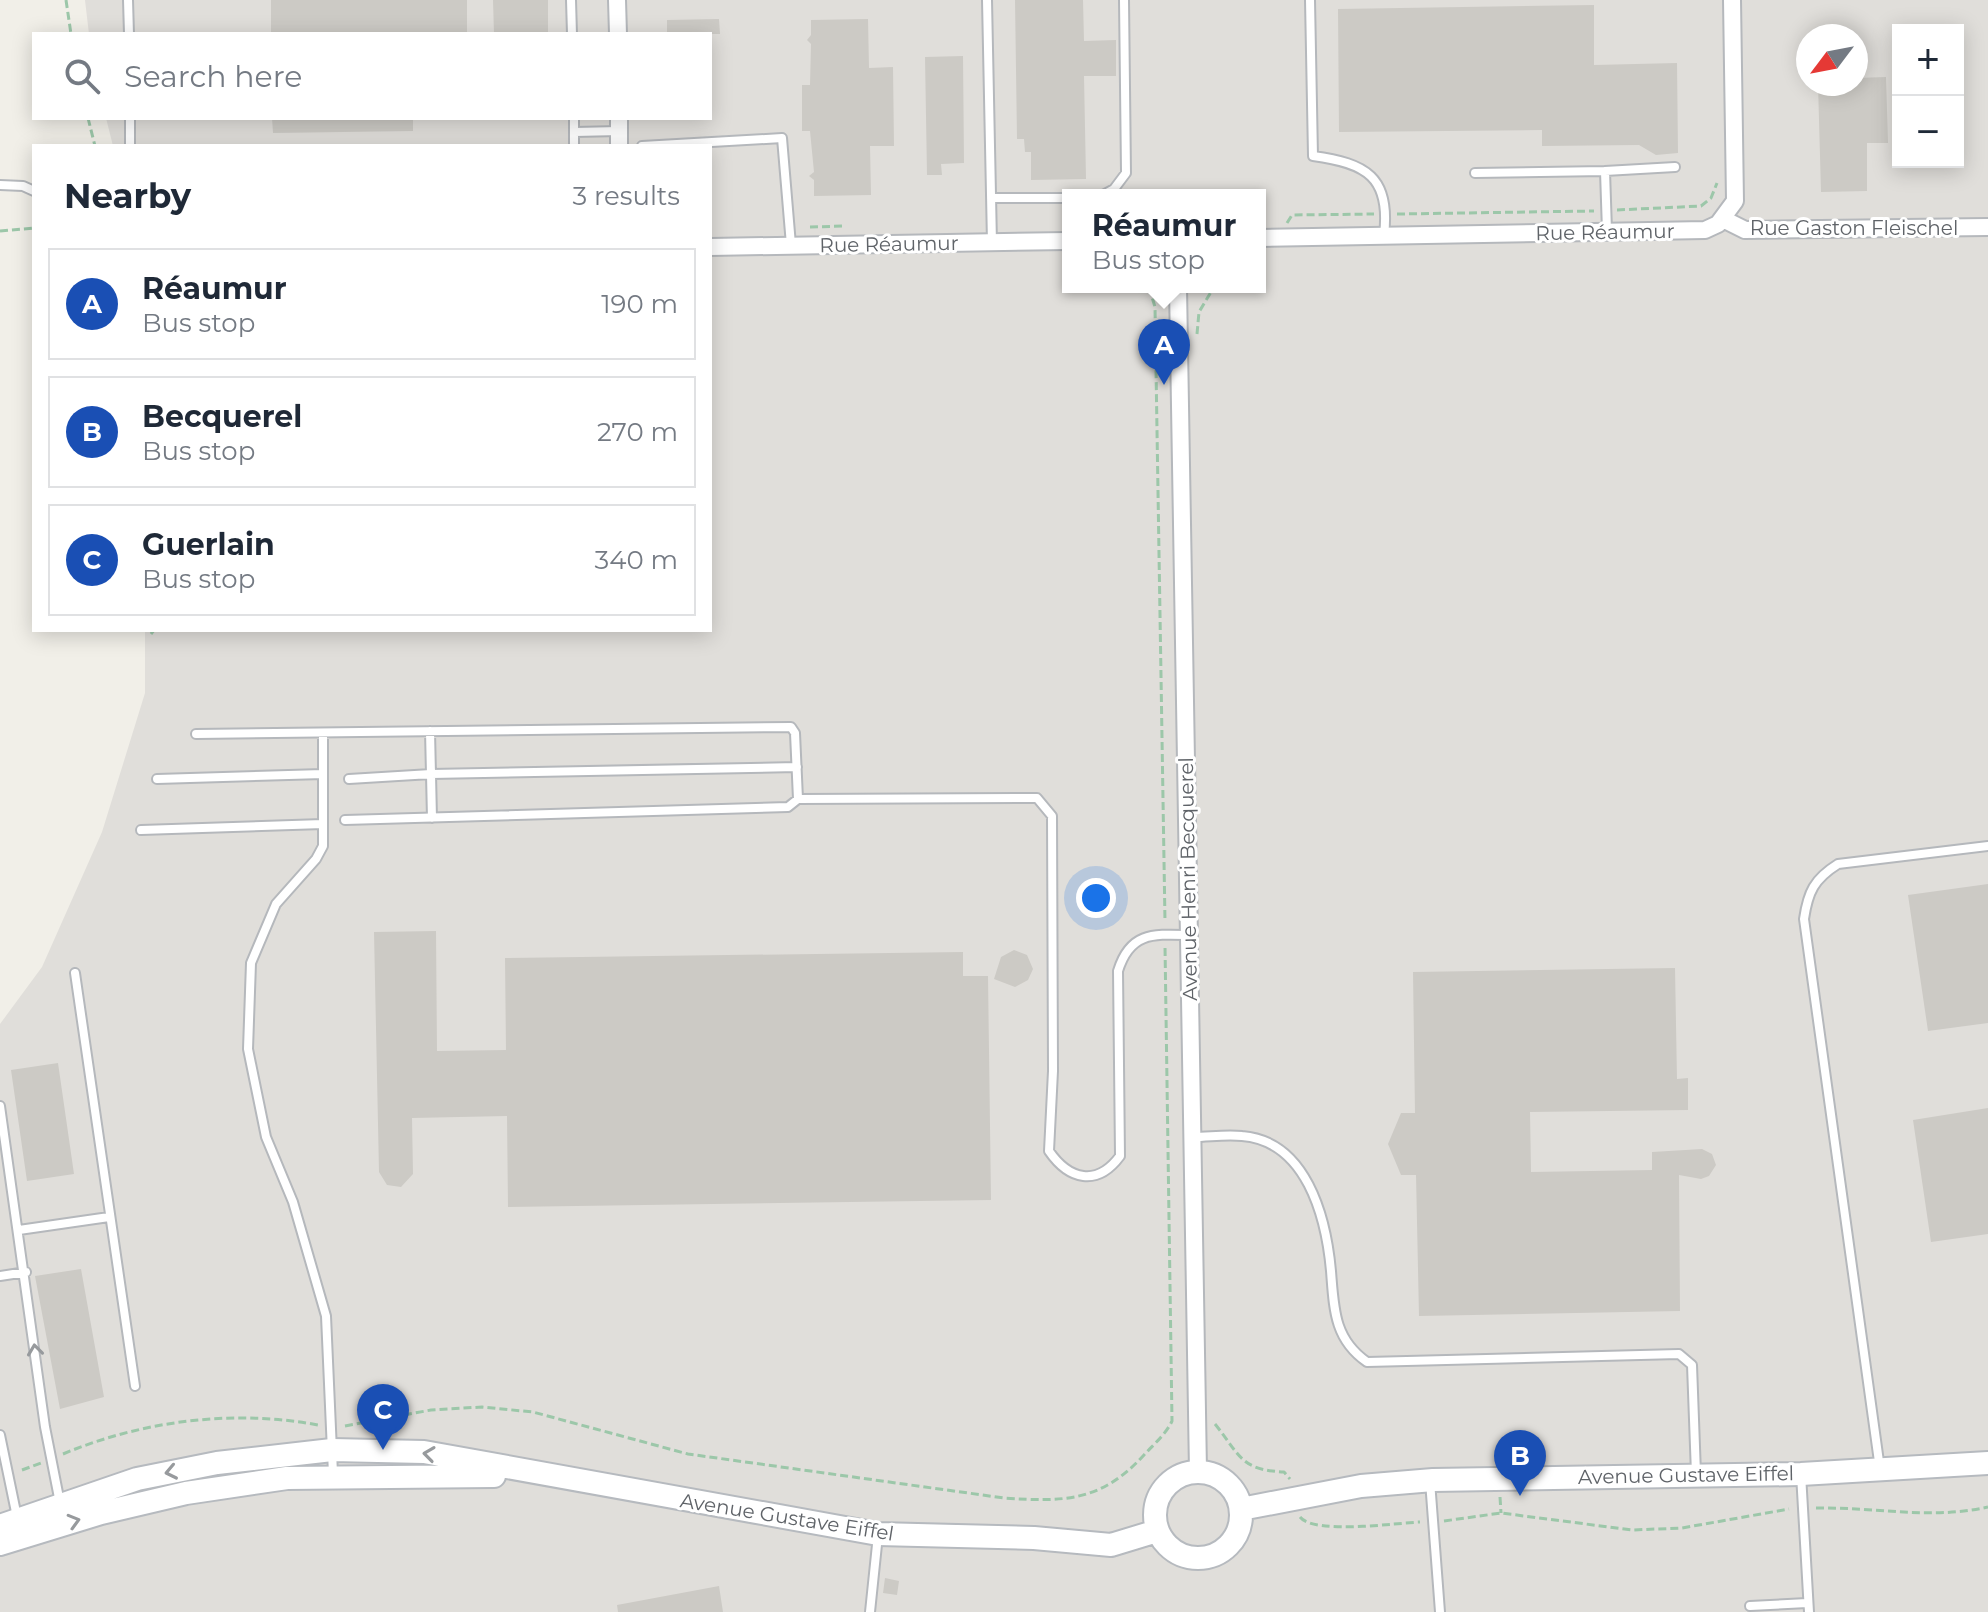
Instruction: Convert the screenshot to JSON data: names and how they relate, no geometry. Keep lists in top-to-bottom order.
{
  "streets": {
    "street": [
      "Rue Gaston Fleischel",
      "Rue Réaumur",
      "Avenue Henri Becquerel",
      "Avenue Gustave Eiffel"
    ]
  },
  "crossings": [
    ["Rue Gaston Fleischel", "Rue Réaumur"],
    ["Avenue Henri Becquerel", "Avenue Gustave Eiffel"]
  ],
  "north": "bottom left",
  "page": {
    "map_buttons": ["+", "−"],
    "search": "Search here",
    "heading": ["Nearby", "3 results"],
    "popup": ["Réaumur", "Bus stop"],
    "list": [
      {
        "mark": "A",
        "name": "Réaumur",
        "note": "Bus stop",
        "value": "190 m"
      },
      {
        "mark": "B",
        "name": "Becquerel",
        "note": "Bus stop",
        "value": "270 m"
      },
      {
        "mark": "C",
        "name": "Guerlain",
        "note": "Bus stop",
        "value": "340 m"
      }
    ],
    "pins": ["A", "C", "B"]
  }
}
